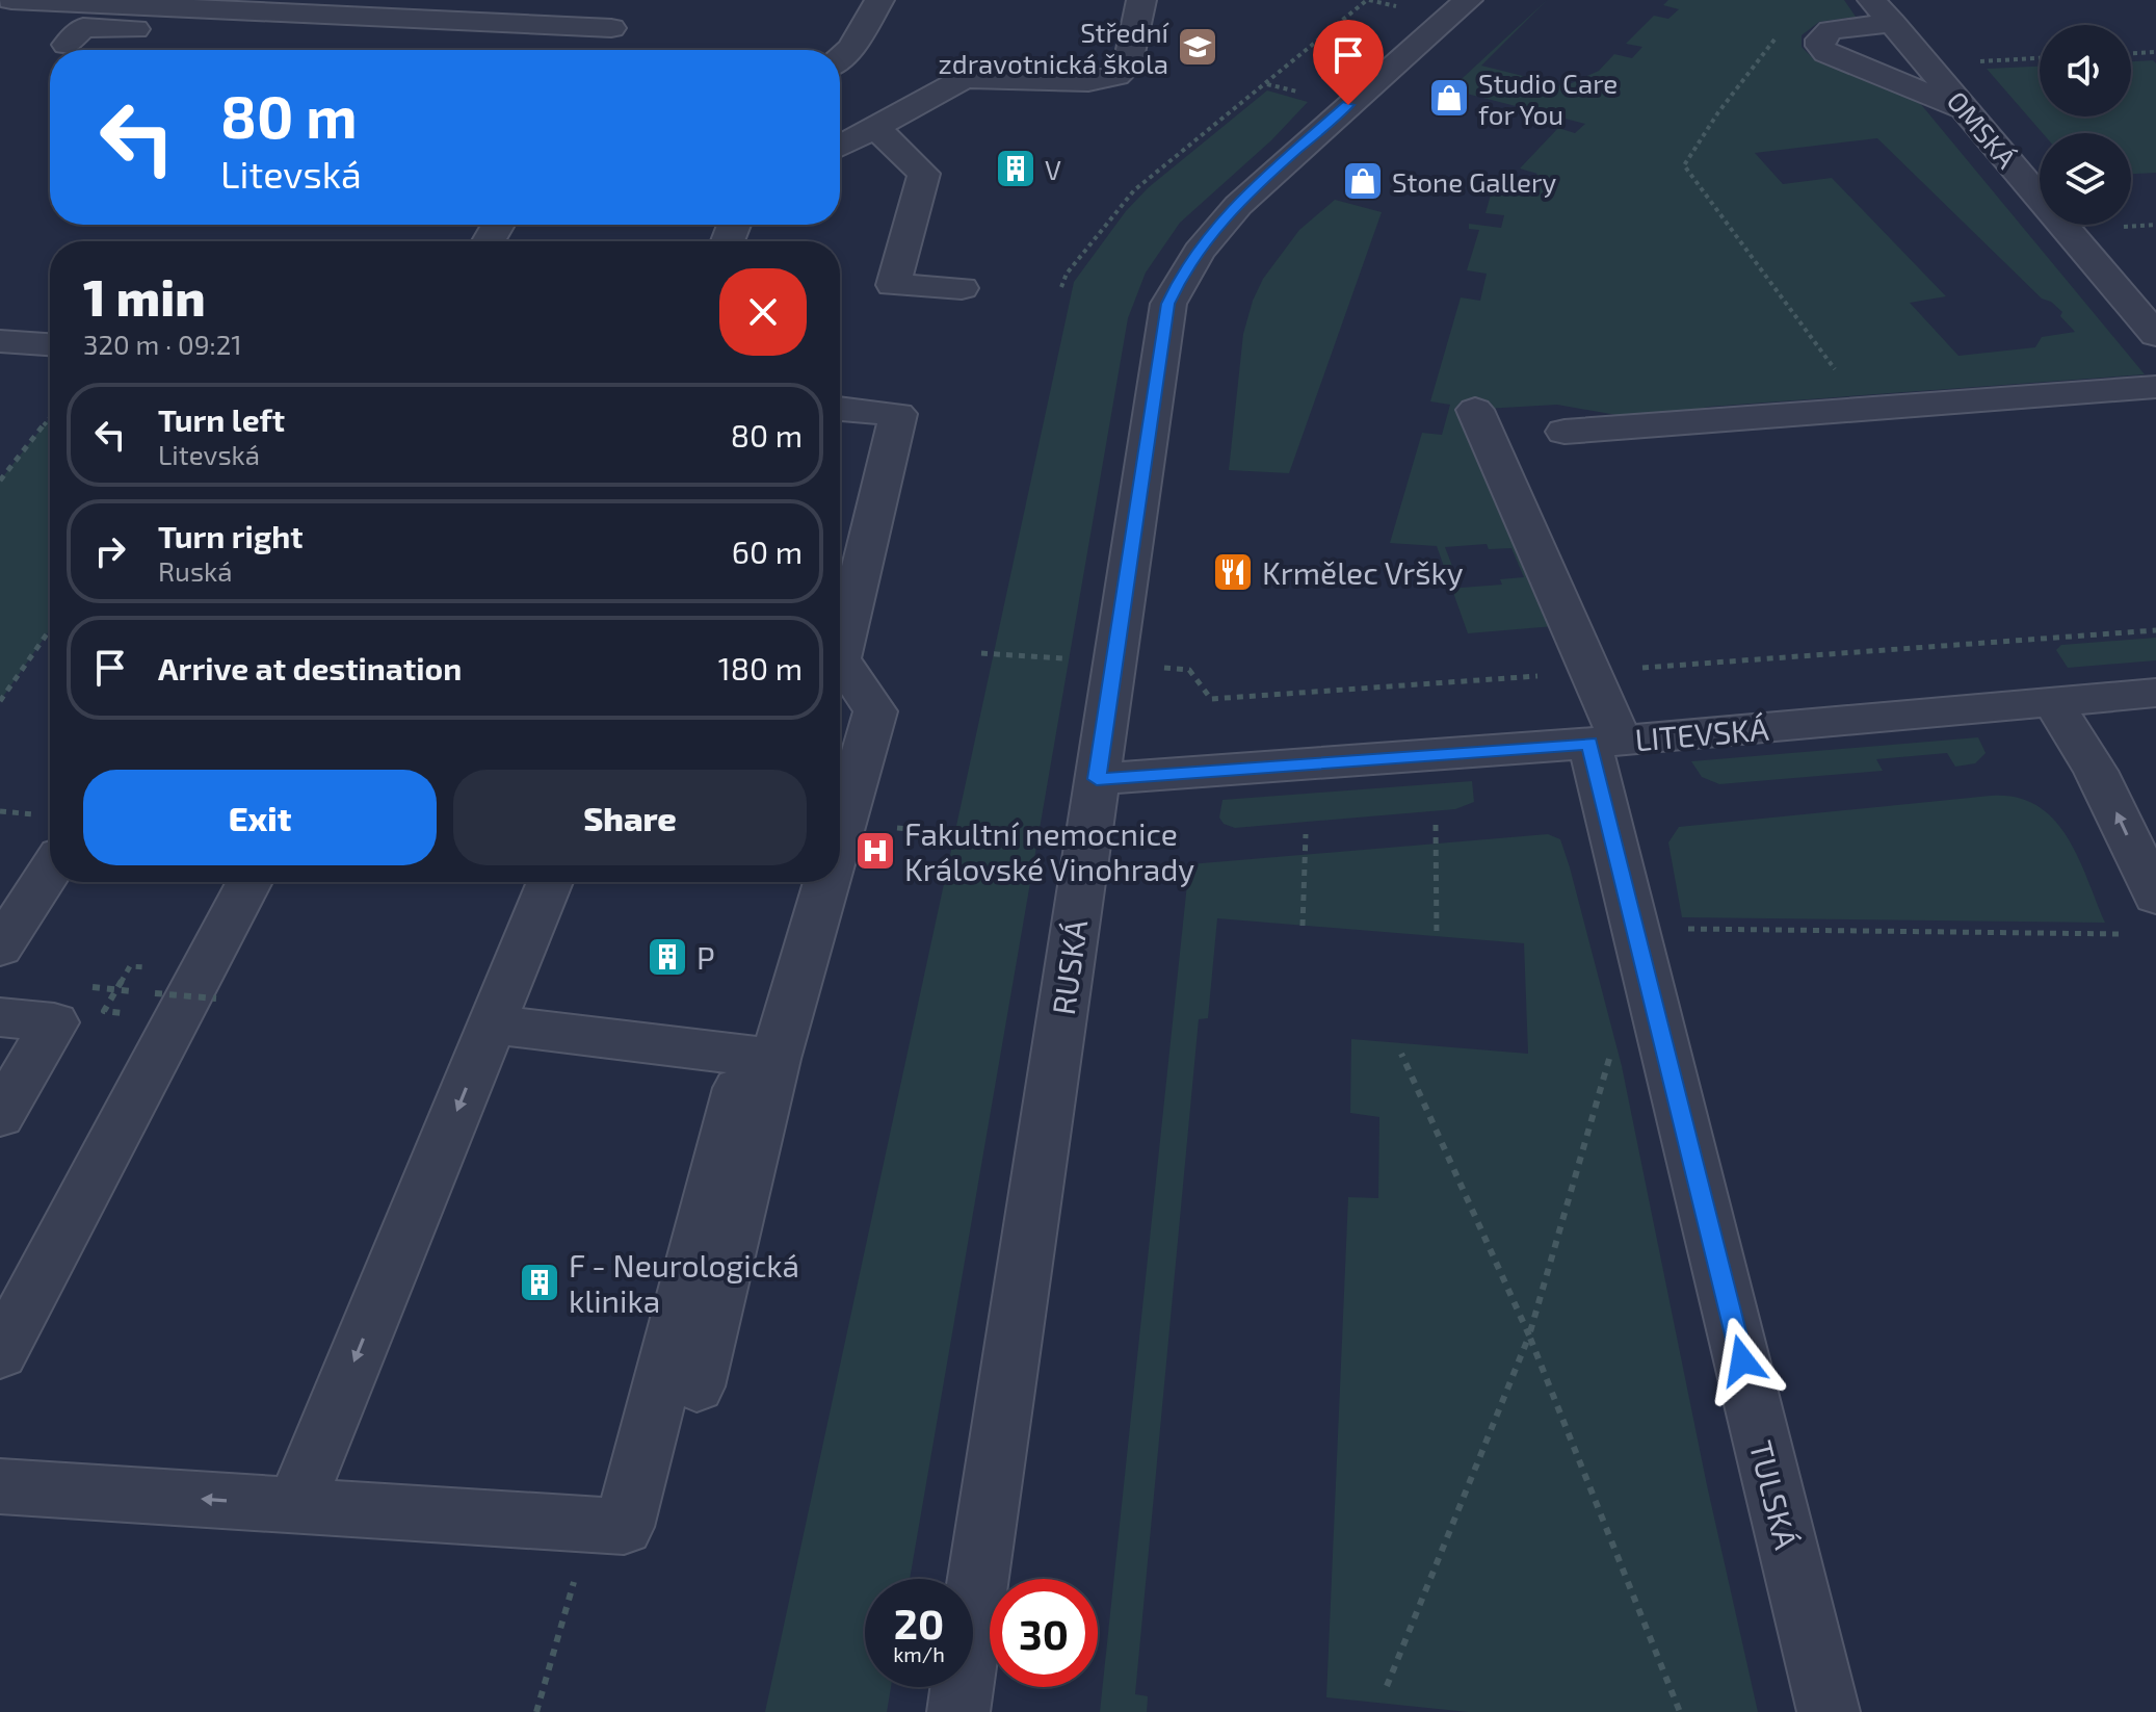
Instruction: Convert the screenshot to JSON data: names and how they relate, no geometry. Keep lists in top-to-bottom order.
{
  "streets": {
    "street": [
      "OMSKÁ",
      "LITEVSKÁ",
      "RUSKÁ",
      "TULSKÁ"
    ]
  },
  "crossings": [
    ["LITEVSKÁ", "RUSKÁ"],
    ["LITEVSKÁ", "TULSKÁ"]
  ],
  "places": {
    "school or university": ["Střední zdravotnická škola"],
    "shop": ["Studio Care for You", "Stone Gallery"],
    "building": ["V", "P", "F - Neurologická klinika"],
    "restaurant": ["Krmělec Vršky"],
    "hospital": ["Fakultní nemocnice Královské Vinohrady"]
  },
  "page": {
    "turn": ["80 m", "Litevská"],
    "heading": ["1 min", "320 m · 09:21"],
    "list": [
      {
        "name": "Turn left",
        "note": "Litevská",
        "value": "80 m"
      },
      {
        "name": "Turn right",
        "note": "Ruská",
        "value": "60 m"
      },
      {
        "name": "Arrive at destination",
        "value": "180 m"
      }
    ],
    "buttons": ["Exit", "Share"],
    "speed": "20 km/h",
    "limit": "30"
  }
}
